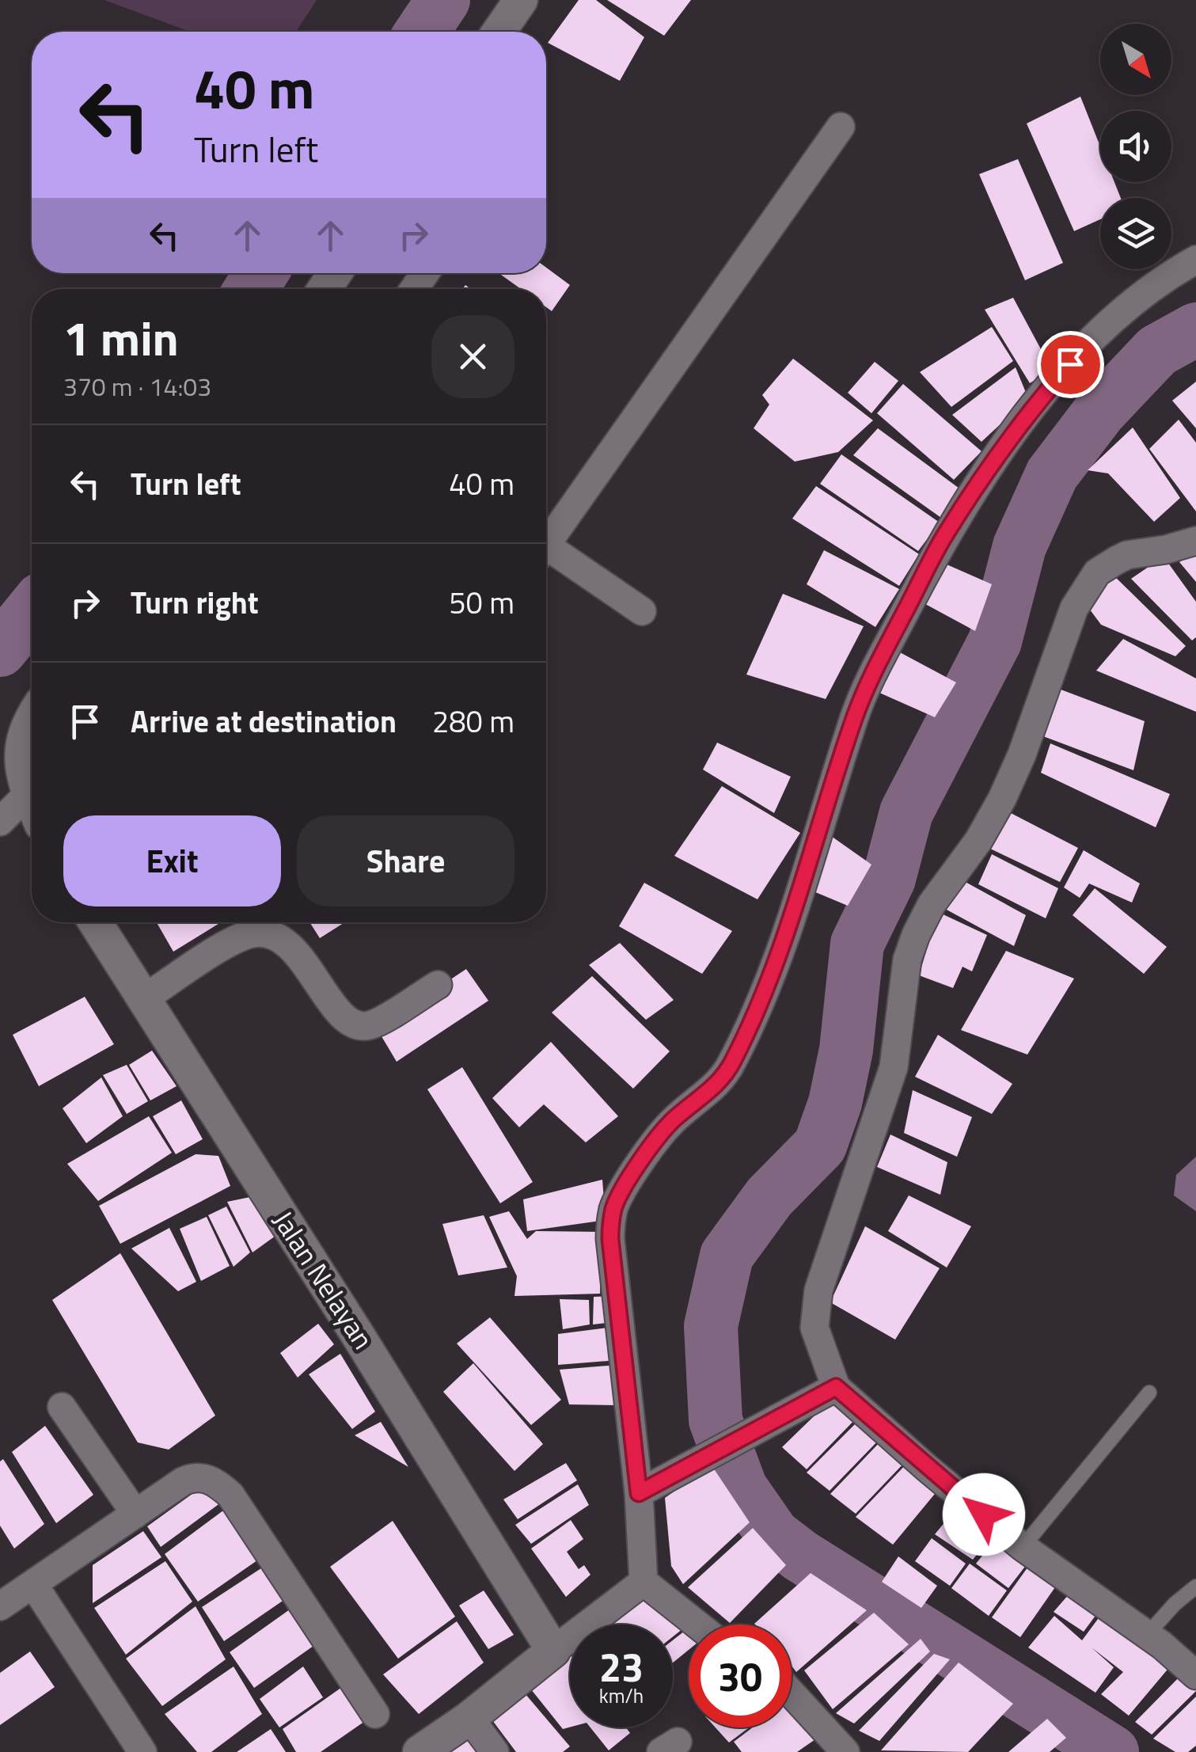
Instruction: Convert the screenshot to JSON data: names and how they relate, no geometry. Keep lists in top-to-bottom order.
{
  "streets": {
    "street": ["Jalan Nelayan"]
  },
  "north": "bottom right",
  "page": {
    "turn": ["40 m", "Turn left"],
    "heading": ["1 min", "370 m · 14:03"],
    "list": [
      {
        "name": "Turn left",
        "value": "40 m"
      },
      {
        "name": "Turn right",
        "value": "50 m"
      },
      {
        "name": "Arrive at destination",
        "value": "280 m"
      }
    ],
    "buttons": ["Exit", "Share"],
    "speed": "23 km/h",
    "limit": "30"
  }
}
